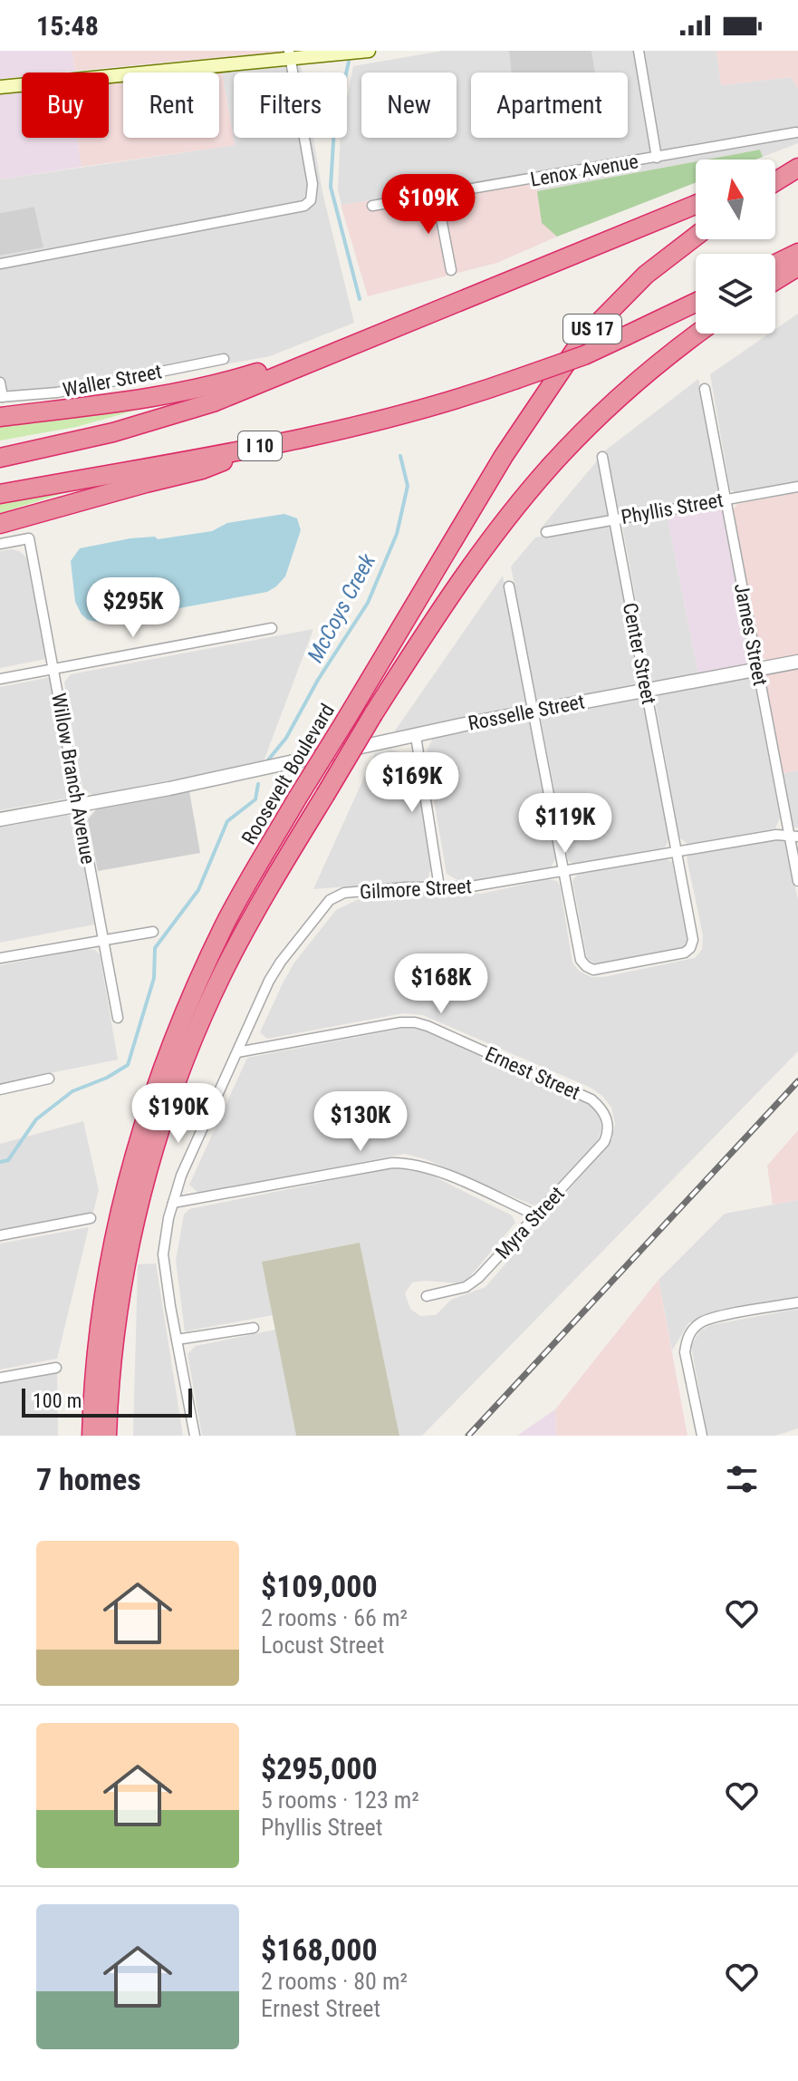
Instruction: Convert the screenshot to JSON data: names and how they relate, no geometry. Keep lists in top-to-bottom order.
{
  "streets": {
    "highway": ["US 17", "I 10", "Roosevelt Boulevard"],
    "street": [
      "Lenox Avenue",
      "Waller Street",
      "Phyllis Street",
      "James Street",
      "Center Street",
      "Rosselle Street",
      "Willow Branch Avenue",
      "Gilmore Street",
      "Ernest Street",
      "Myra Street"
    ]
  },
  "crossings": [
    ["Phyllis Street", "James Street"],
    ["Phyllis Street", "Center Street"],
    ["James Street", "Rosselle Street"],
    ["James Street", "Gilmore Street"],
    ["Center Street", "Rosselle Street"],
    ["Center Street", "Gilmore Street"],
    ["Rosselle Street", "Willow Branch Avenue"],
    ["Gilmore Street", "Ernest Street"],
    ["Ernest Street", "Myra Street"]
  ],
  "water": ["McCoys Creek"],
  "scale_bar": "100 m",
  "north": "top",
  "page": {
    "status": "15:48",
    "chip": [
      "Buy",
      "Rent",
      "Filters",
      "New",
      "Apartment"
    ],
    "price": [
      "$109K",
      "$295K",
      "$169K",
      "$119K",
      "$168K",
      "$190K",
      "$130K"
    ],
    "scale": "100 m",
    "heading": "7 homes",
    "list": [
      {
        "name": "$109,000",
        "note": "2 rooms · 66 m² · Locust Street"
      },
      {
        "name": "$295,000",
        "note": "5 rooms · 123 m² · Phyllis Street"
      },
      {
        "name": "$168,000",
        "note": "2 rooms · 80 m² · Ernest Street"
      }
    ]
  }
}
